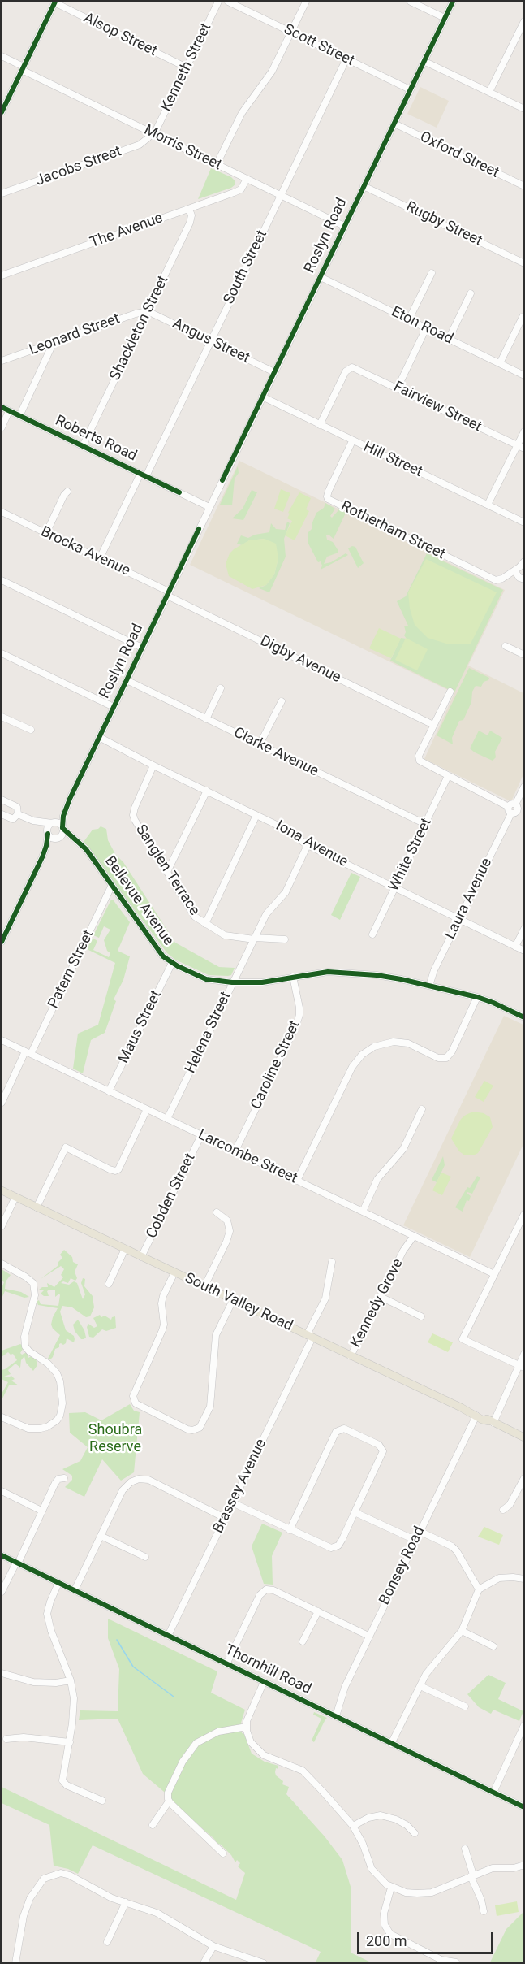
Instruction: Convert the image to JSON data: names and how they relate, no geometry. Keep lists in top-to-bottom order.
{
  "streets": {
    "main road": ["South Valley Road"],
    "street": [
      "Alsop Street",
      "Scott Street",
      "Kenneth Street",
      "Morris Street",
      "Oxford Street",
      "Jacobs Street",
      "Rugby Street",
      "The Avenue",
      "Roslyn Road",
      "South Street",
      "Eton Road",
      "Shackleton Street",
      "Leonard Street",
      "Angus Street",
      "Fairview Street",
      "Roberts Road",
      "Hill Street",
      "Rotherham Street",
      "Brocka Avenue",
      "Digby Avenue",
      "Clarke Avenue",
      "Iona Avenue",
      "White Street",
      "Sanglen Terrace",
      "Laura Avenue",
      "Bellevue Avenue",
      "Patern Street",
      "Maus Street",
      "Helena Street",
      "Caroline Street",
      "Larcombe Street",
      "Cobden Street",
      "Kennedy Grove",
      "Brassey Avenue",
      "Bonsey Road",
      "Thornhill Road"
    ]
  },
  "crossings": [
    ["Alsop Street", "Kenneth Street"],
    ["Scott Street", "Roslyn Road"],
    ["Scott Street", "South Street"],
    ["Kenneth Street", "Morris Street"],
    ["Kenneth Street", "Jacobs Street"],
    ["Morris Street", "Jacobs Street"],
    ["Morris Street", "The Avenue"],
    ["Morris Street", "Roslyn Road"],
    ["Morris Street", "South Street"],
    ["Oxford Street", "Roslyn Road"],
    ["Rugby Street", "Roslyn Road"],
    ["The Avenue", "Shackleton Street"],
    ["Roslyn Road", "Eton Road"],
    ["Roslyn Road", "Angus Street"],
    ["Roslyn Road", "Roberts Road"],
    ["Roslyn Road", "Hill Street"],
    ["Roslyn Road", "Brocka Avenue"],
    ["Roslyn Road", "Digby Avenue"],
    ["Roslyn Road", "Clarke Avenue"],
    ["Roslyn Road", "Iona Avenue"],
    ["Roslyn Road", "Bellevue Avenue"],
    ["South Street", "Angus Street"],
    ["South Street", "Roberts Road"],
    ["South Street", "Brocka Avenue"],
    ["Shackleton Street", "Leonard Street"],
    ["Shackleton Street", "Angus Street"],
    ["Shackleton Street", "Roberts Road"],
    ["Leonard Street", "Angus Street"],
    ["Fairview Street", "Hill Street"],
    ["Hill Street", "Rotherham Street"],
    ["Brocka Avenue", "Digby Avenue"],
    ["Clarke Avenue", "White Street"],
    ["Iona Avenue", "White Street"],
    ["Iona Avenue", "Sanglen Terrace"],
    ["Iona Avenue", "Laura Avenue"],
    ["Iona Avenue", "Helena Street"],
    ["Sanglen Terrace", "Helena Street"],
    ["Laura Avenue", "Bellevue Avenue"],
    ["Bellevue Avenue", "Patern Street"],
    ["Bellevue Avenue", "Maus Street"],
    ["Bellevue Avenue", "Helena Street"],
    ["Bellevue Avenue", "Caroline Street"],
    ["Patern Street", "Larcombe Street"],
    ["Maus Street", "Larcombe Street"],
    ["Helena Street", "Larcombe Street"],
    ["Caroline Street", "Larcombe Street"],
    ["Larcombe Street", "Cobden Street"],
    ["Larcombe Street", "Kennedy Grove"],
    ["Cobden Street", "South Valley Road"],
    ["South Valley Road", "Kennedy Grove"],
    ["South Valley Road", "Brassey Avenue"],
    ["South Valley Road", "Bonsey Road"],
    ["Brassey Avenue", "Thornhill Road"],
    ["Bonsey Road", "Thornhill Road"]
  ],
  "parks": ["Shoubra Reserve"],
  "scale_bar": "200 m"
}
